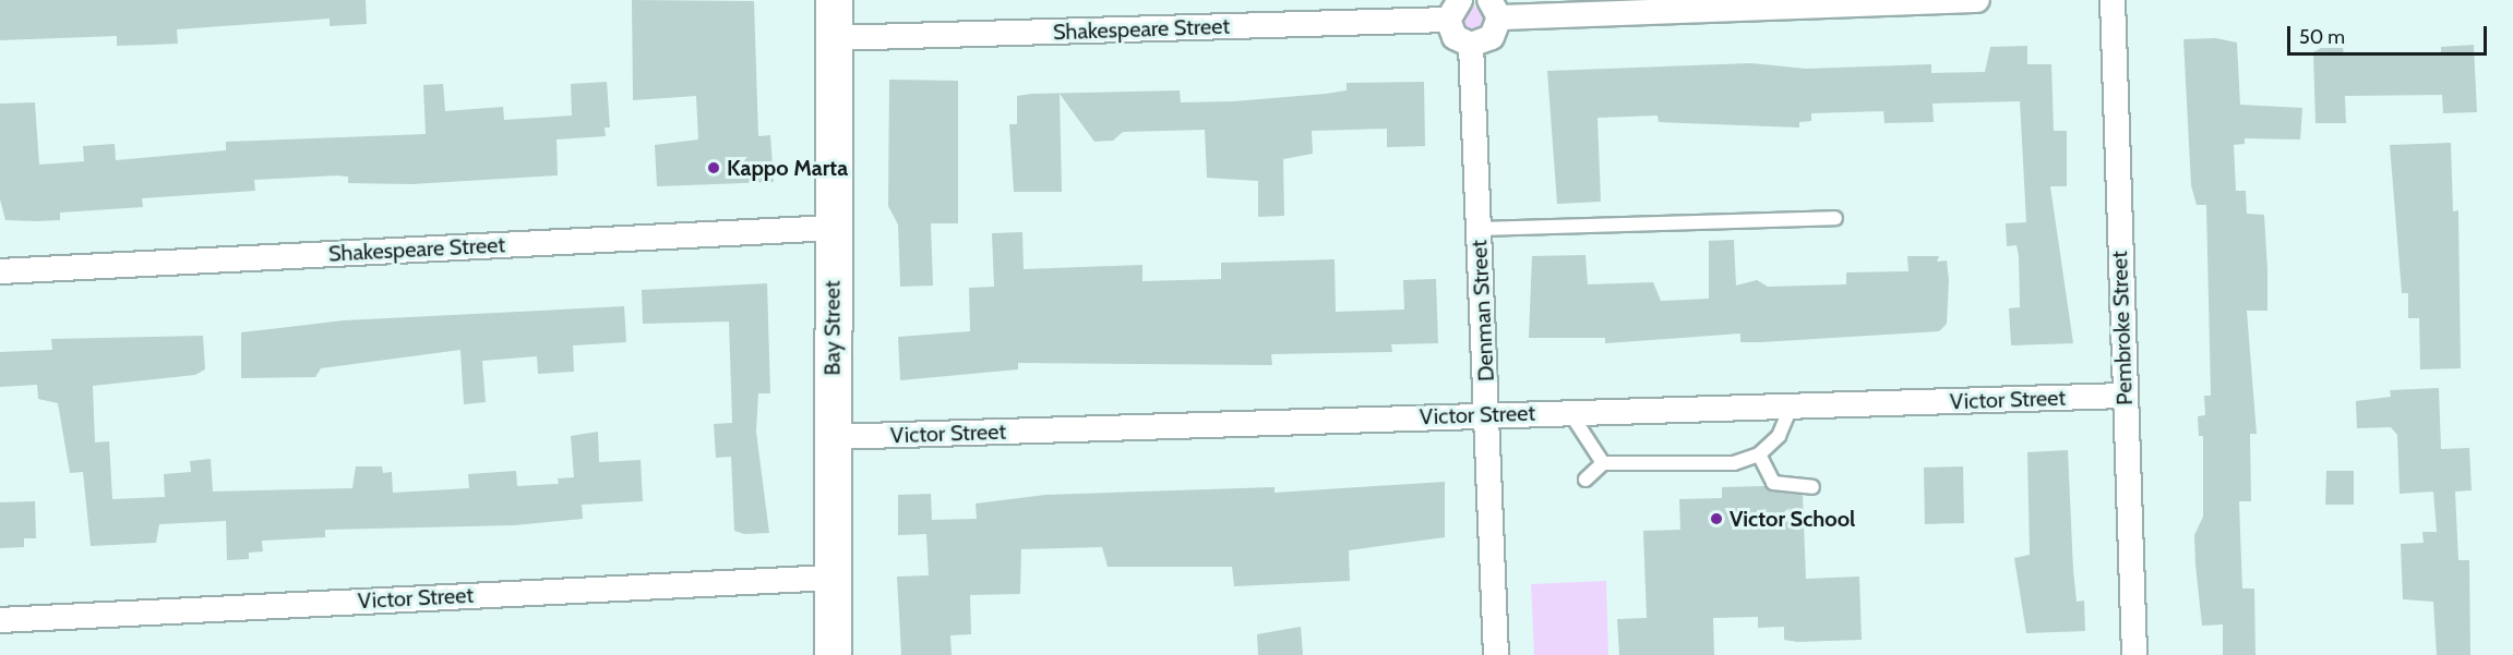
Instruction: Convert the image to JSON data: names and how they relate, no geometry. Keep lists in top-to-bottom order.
{
  "streets": {
    "main road": ["Bay Street"],
    "street": [
      "Shakespeare Street",
      "Denman Street",
      "Pembroke Street",
      "Victor Street"
    ]
  },
  "crossings": [
    ["Shakespeare Street", "Bay Street"],
    ["Denman Street", "Victor Street"],
    ["Bay Street", "Victor Street"],
    ["Pembroke Street", "Victor Street"]
  ],
  "places": ["Kappo Marta", "Victor School"],
  "scale_bar": "50 m"
}
